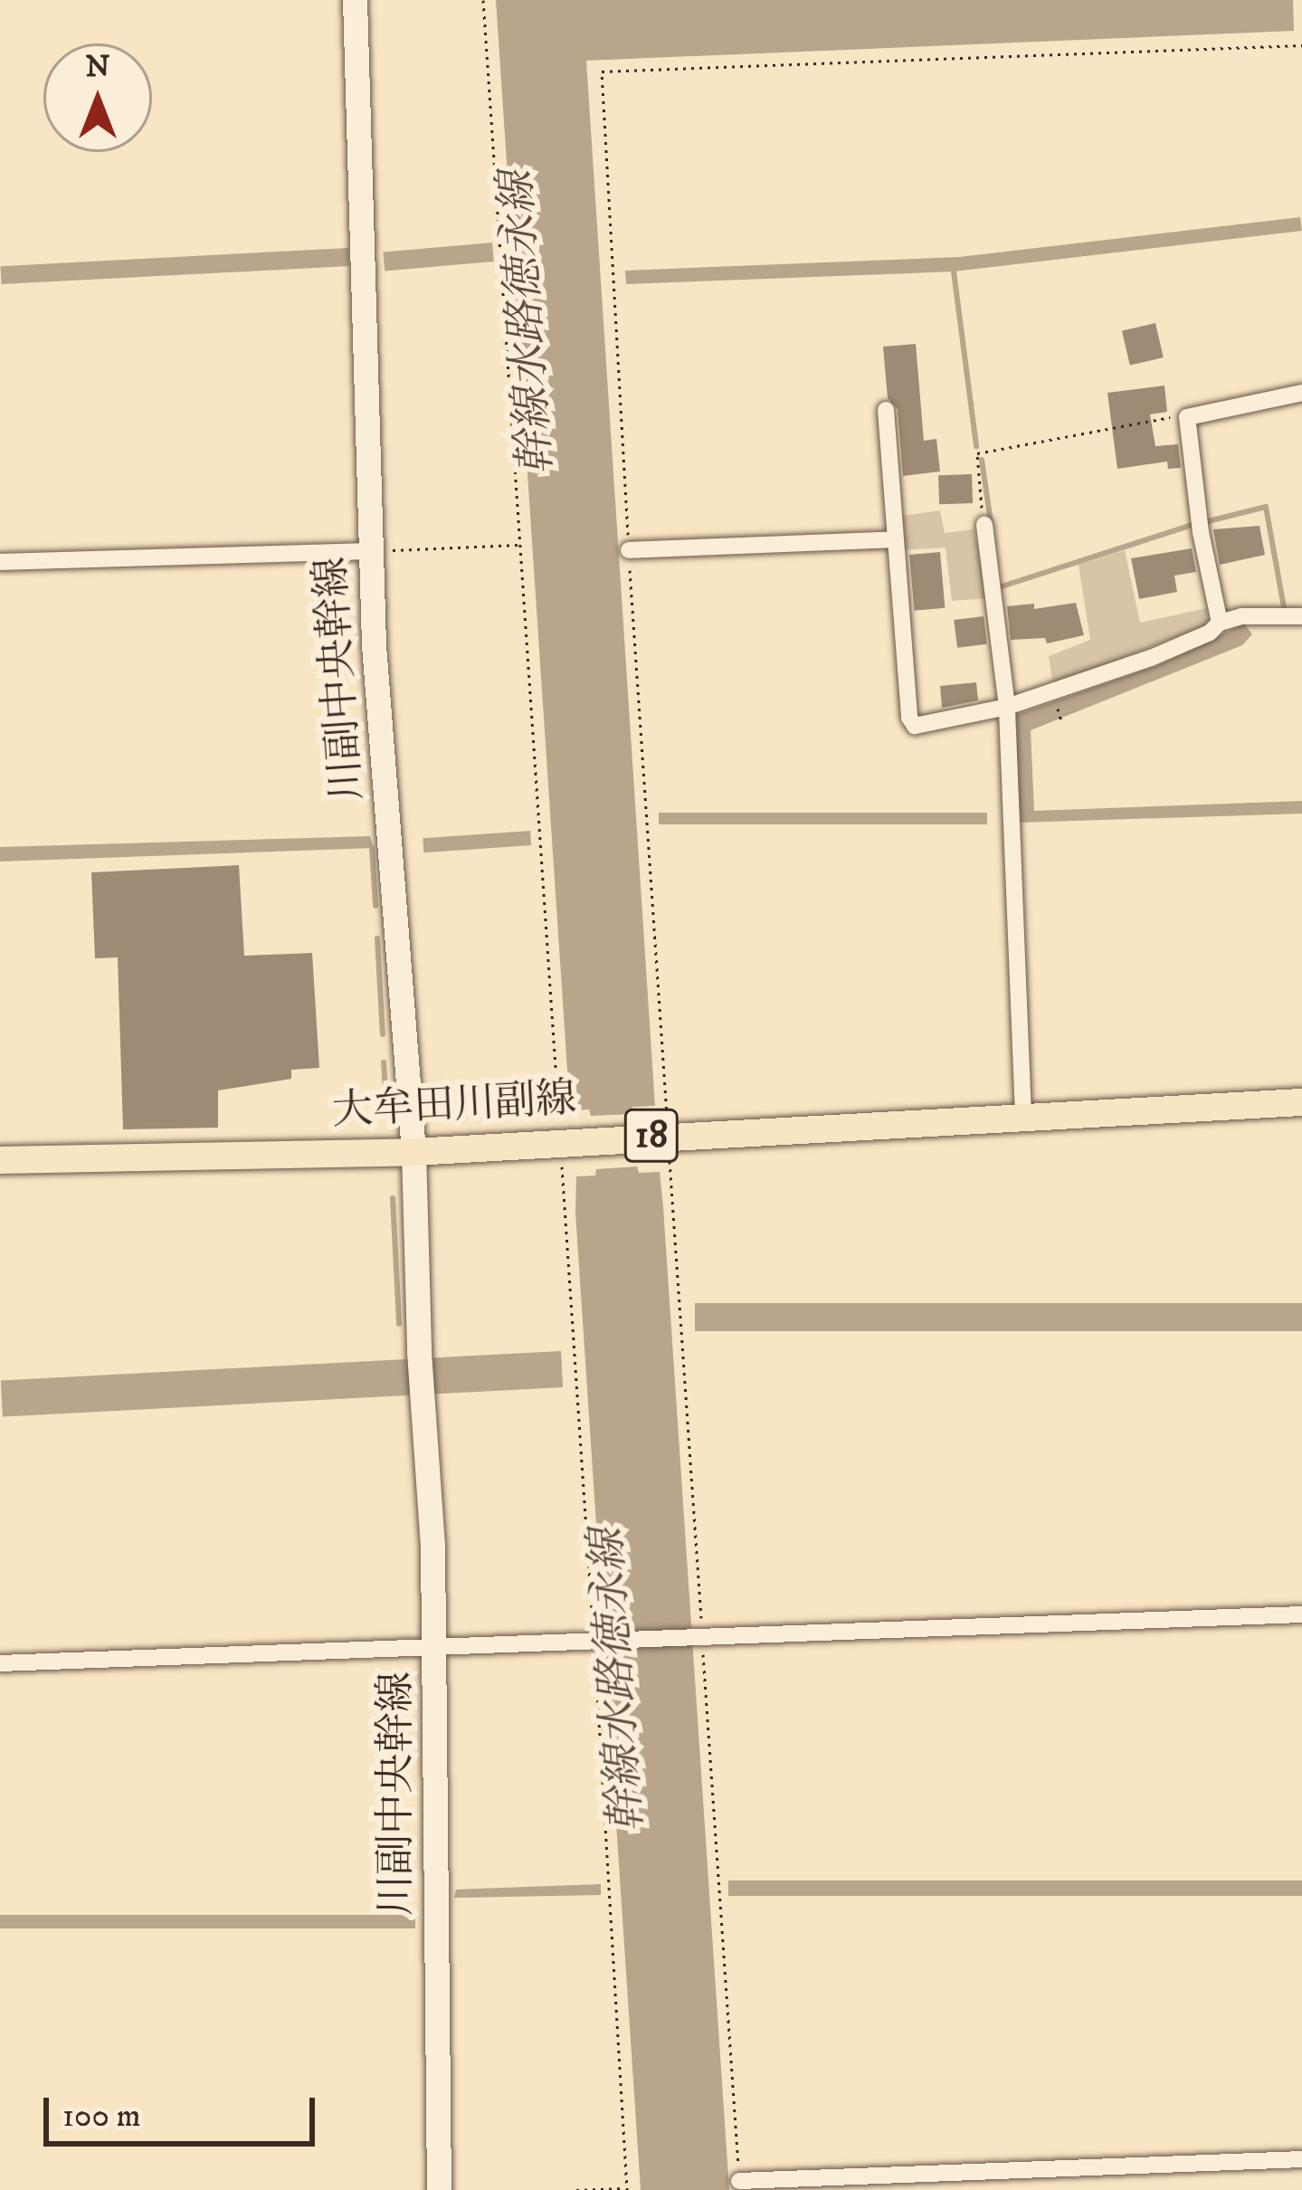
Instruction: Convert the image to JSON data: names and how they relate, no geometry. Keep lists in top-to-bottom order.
{
  "streets": {
    "main road": ["大牟田川副線", "18"],
    "street": ["川副中央幹線"]
  },
  "crossings": [
    ["川副中央幹線", "大牟田川副線"]
  ],
  "water": ["幹線水路徳永線"],
  "scale_bar": "100 m",
  "north": "top"
}
